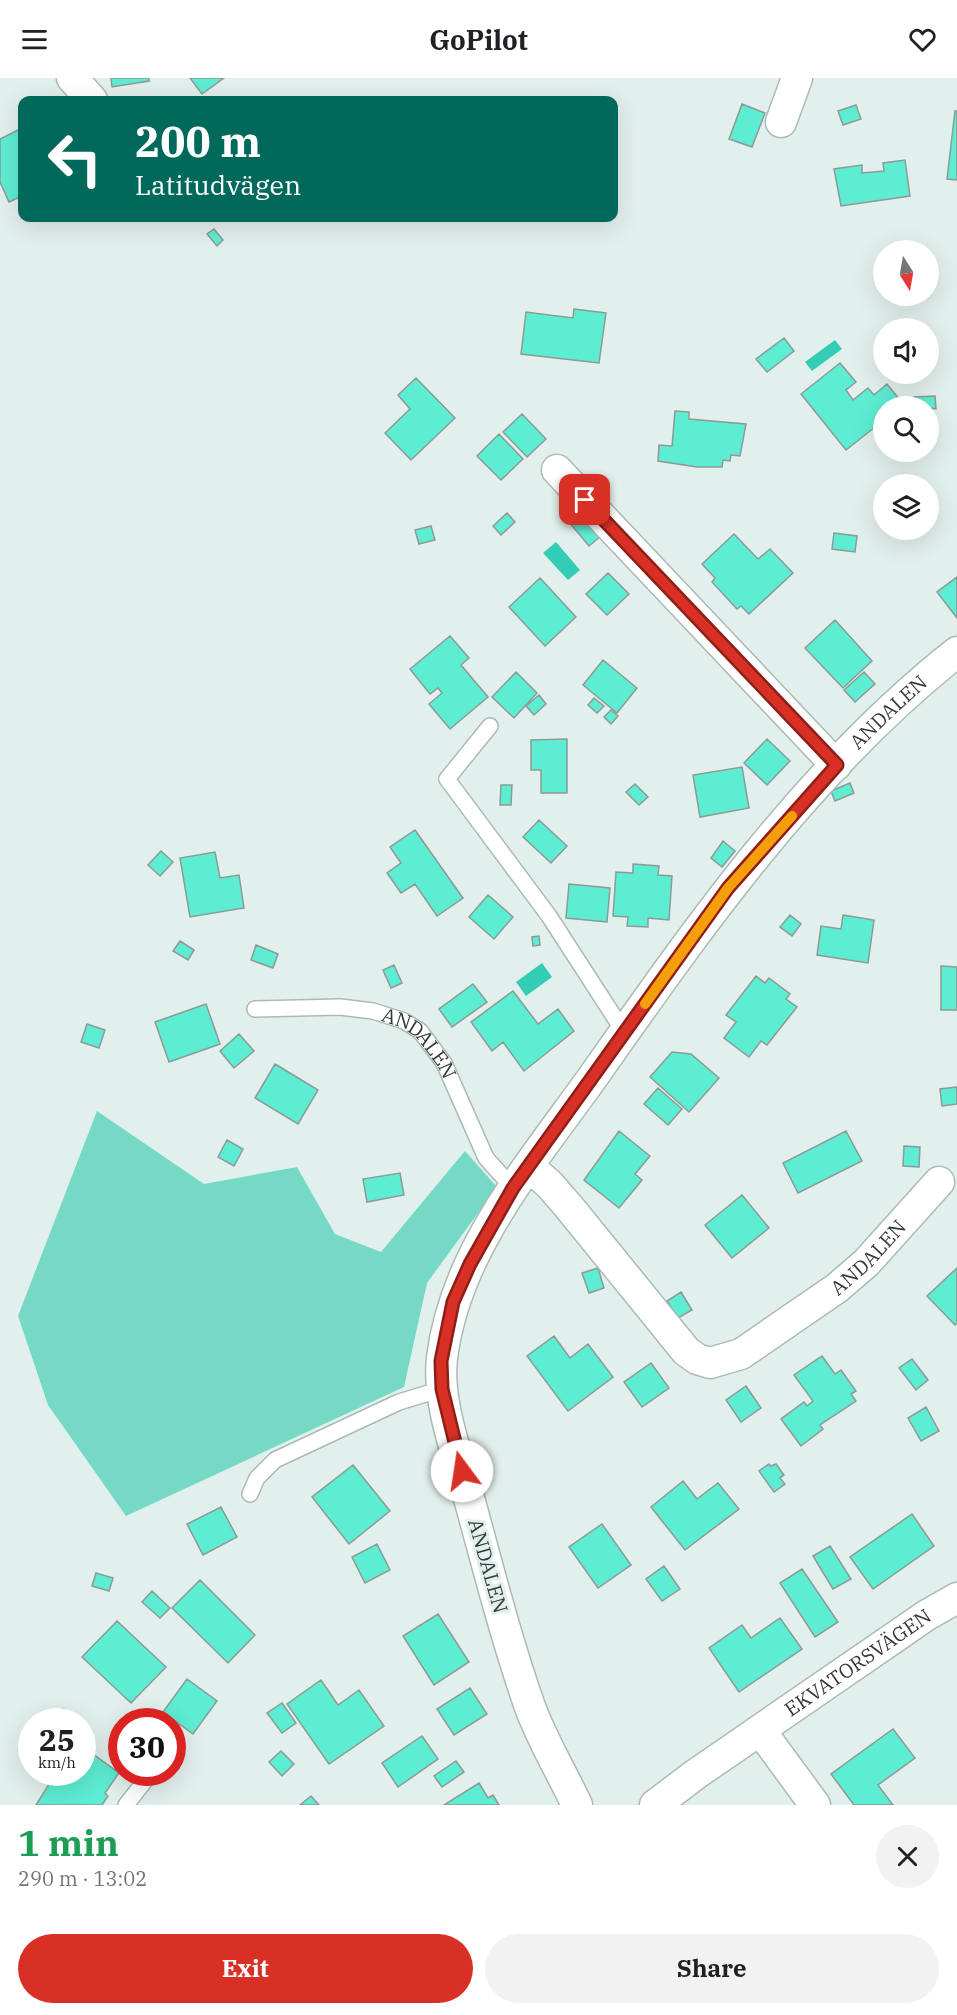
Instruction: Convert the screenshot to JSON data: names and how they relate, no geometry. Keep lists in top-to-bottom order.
{
  "streets": {
    "street": ["ANDALEN", "EKVATORSVÄGEN"]
  },
  "north": "bottom",
  "page": {
    "header": "GoPilot",
    "turn": ["200 m", "Latitudvägen"],
    "speed": "25 km/h",
    "limit": "30",
    "heading": ["1 min", "290 m · 13:02"],
    "buttons": ["Exit", "Share"]
  }
}
